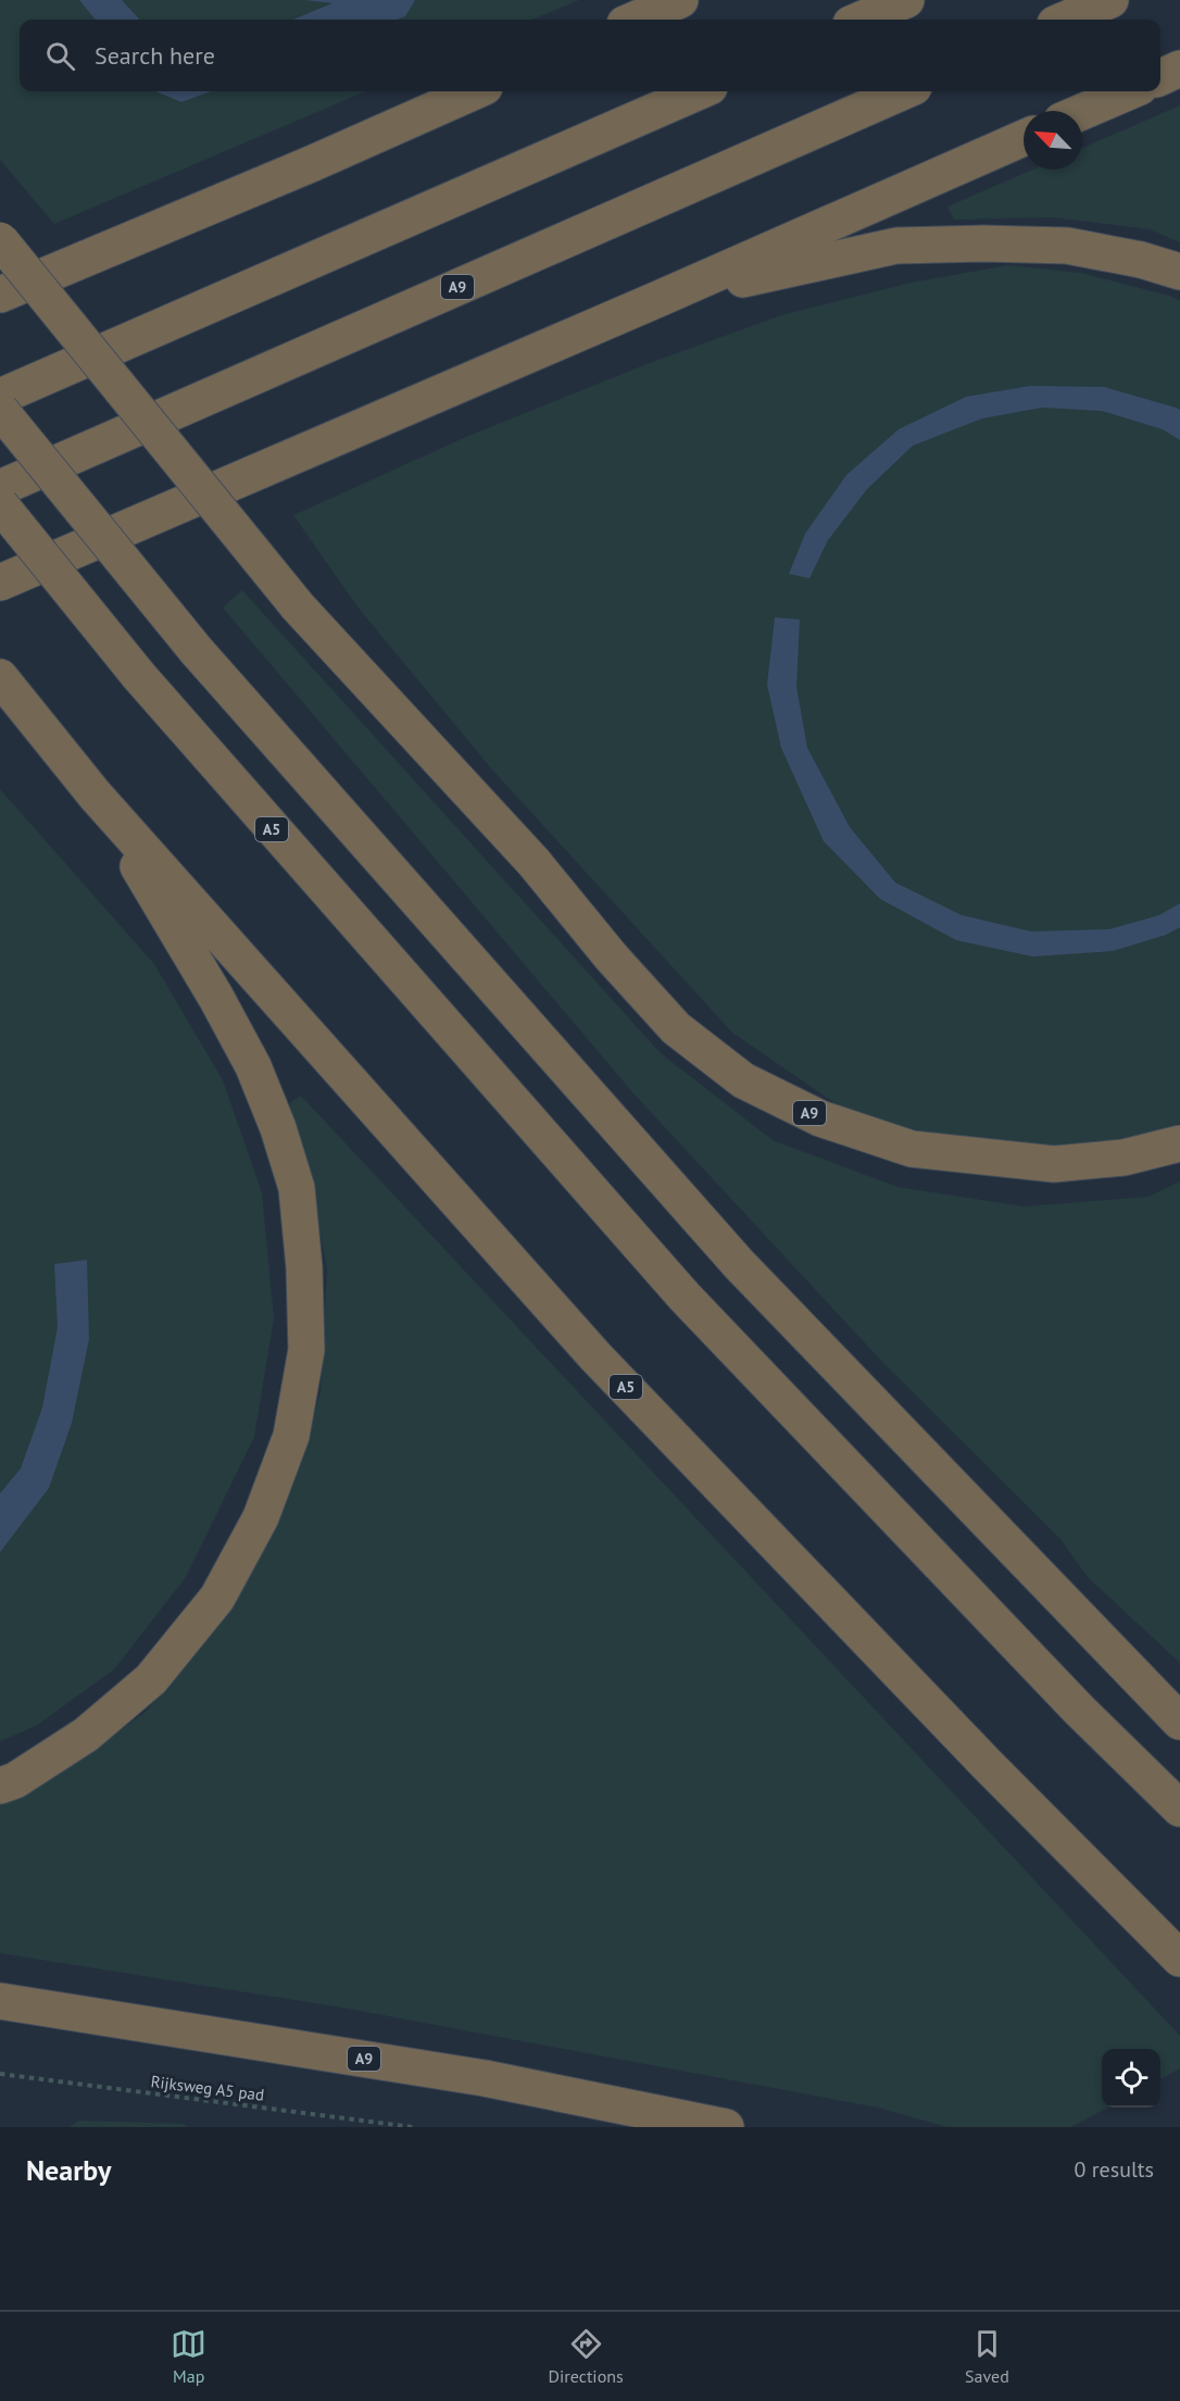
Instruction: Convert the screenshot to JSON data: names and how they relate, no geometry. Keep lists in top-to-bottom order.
{
  "streets": {
    "highway": ["A9", "A5"],
    "path": ["Rijksweg A5 pad"]
  },
  "north": "top left",
  "page": {
    "search": "Search here",
    "heading": ["Nearby", "0 results"],
    "nav": ["Map", "Directions", "Saved"]
  }
}
